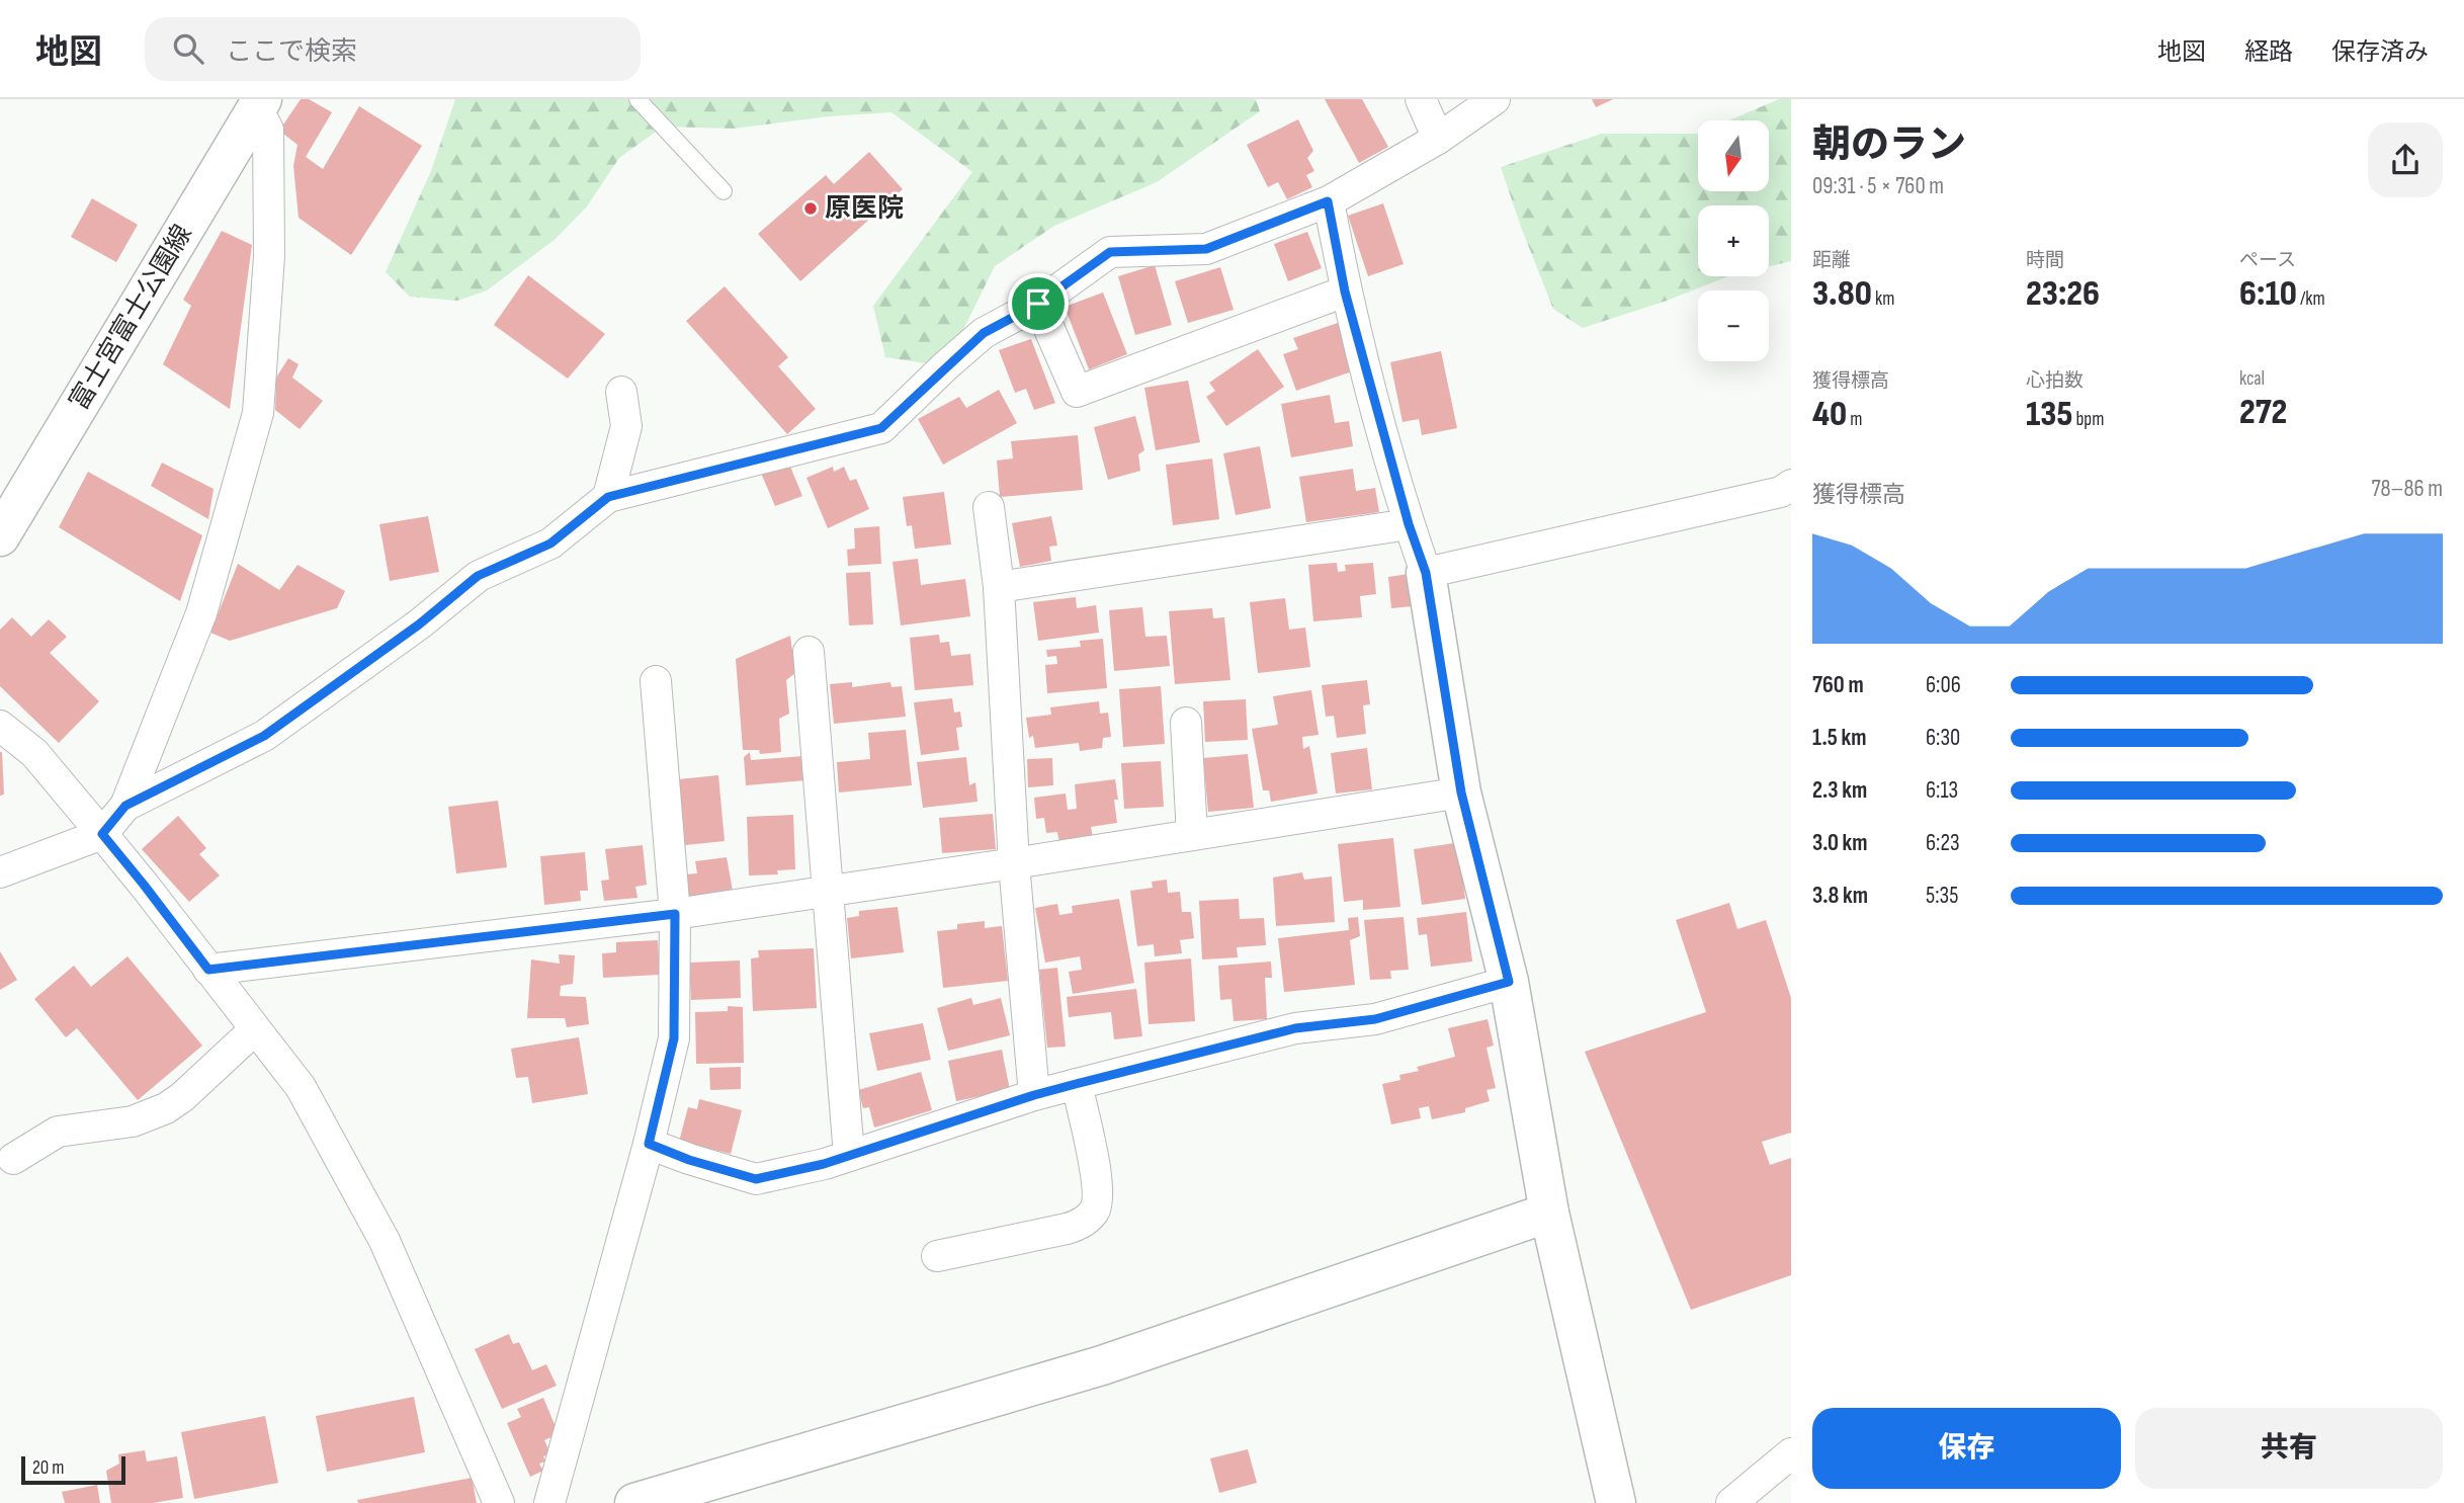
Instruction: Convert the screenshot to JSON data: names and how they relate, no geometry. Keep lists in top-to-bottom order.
{
  "streets": {
    "street": ["富士宮富士公園線"]
  },
  "places": ["原医院"],
  "scale_bar": "20 m",
  "north": "bottom",
  "page": {
    "header": "地図",
    "search": "ここで検索",
    "nav": ["地図", "経路", "保存済み"],
    "heading": ["朝のラン", "09:31 · 5 × 760 m"],
    "map_buttons": ["+", "−"],
    "stats": [
      ["距離", "3.80 km"],
      ["時間", "23:26"],
      ["ペース", "6:10 /km"],
      ["獲得標高", "40 m"],
      ["心拍数", "135 bpm"],
      ["kcal", "272"]
    ],
    "chart": ["獲得標高", "78–86 m"],
    "list": [
      {
        "name": "760 m",
        "note": "6:06"
      },
      {
        "name": "1.5 km",
        "note": "6:30"
      },
      {
        "name": "2.3 km",
        "note": "6:13"
      },
      {
        "name": "3.0 km",
        "note": "6:23"
      },
      {
        "name": "3.8 km",
        "note": "5:35"
      }
    ],
    "buttons": ["保存", "共有"],
    "scale": "20 m"
  }
}
